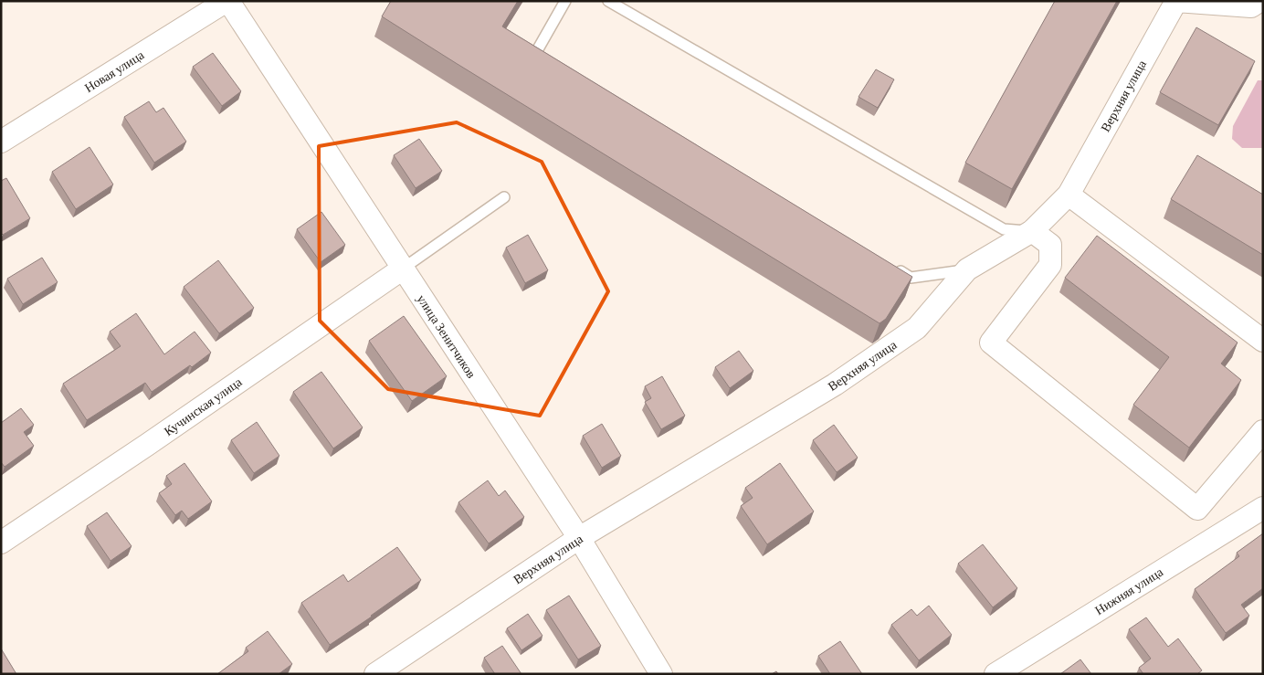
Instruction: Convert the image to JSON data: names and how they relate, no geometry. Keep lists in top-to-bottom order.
{
  "streets": {
    "street": [
      "Новая улица",
      "Верхняя улица",
      "улица Зенитчиков",
      "Кучинская улица",
      "Нижняя улица"
    ]
  },
  "crossings": [
    ["Новая улица", "улица Зенитчиков"],
    ["Верхняя улица", "улица Зенитчиков"],
    ["улица Зенитчиков", "Кучинская улица"]
  ]
}
